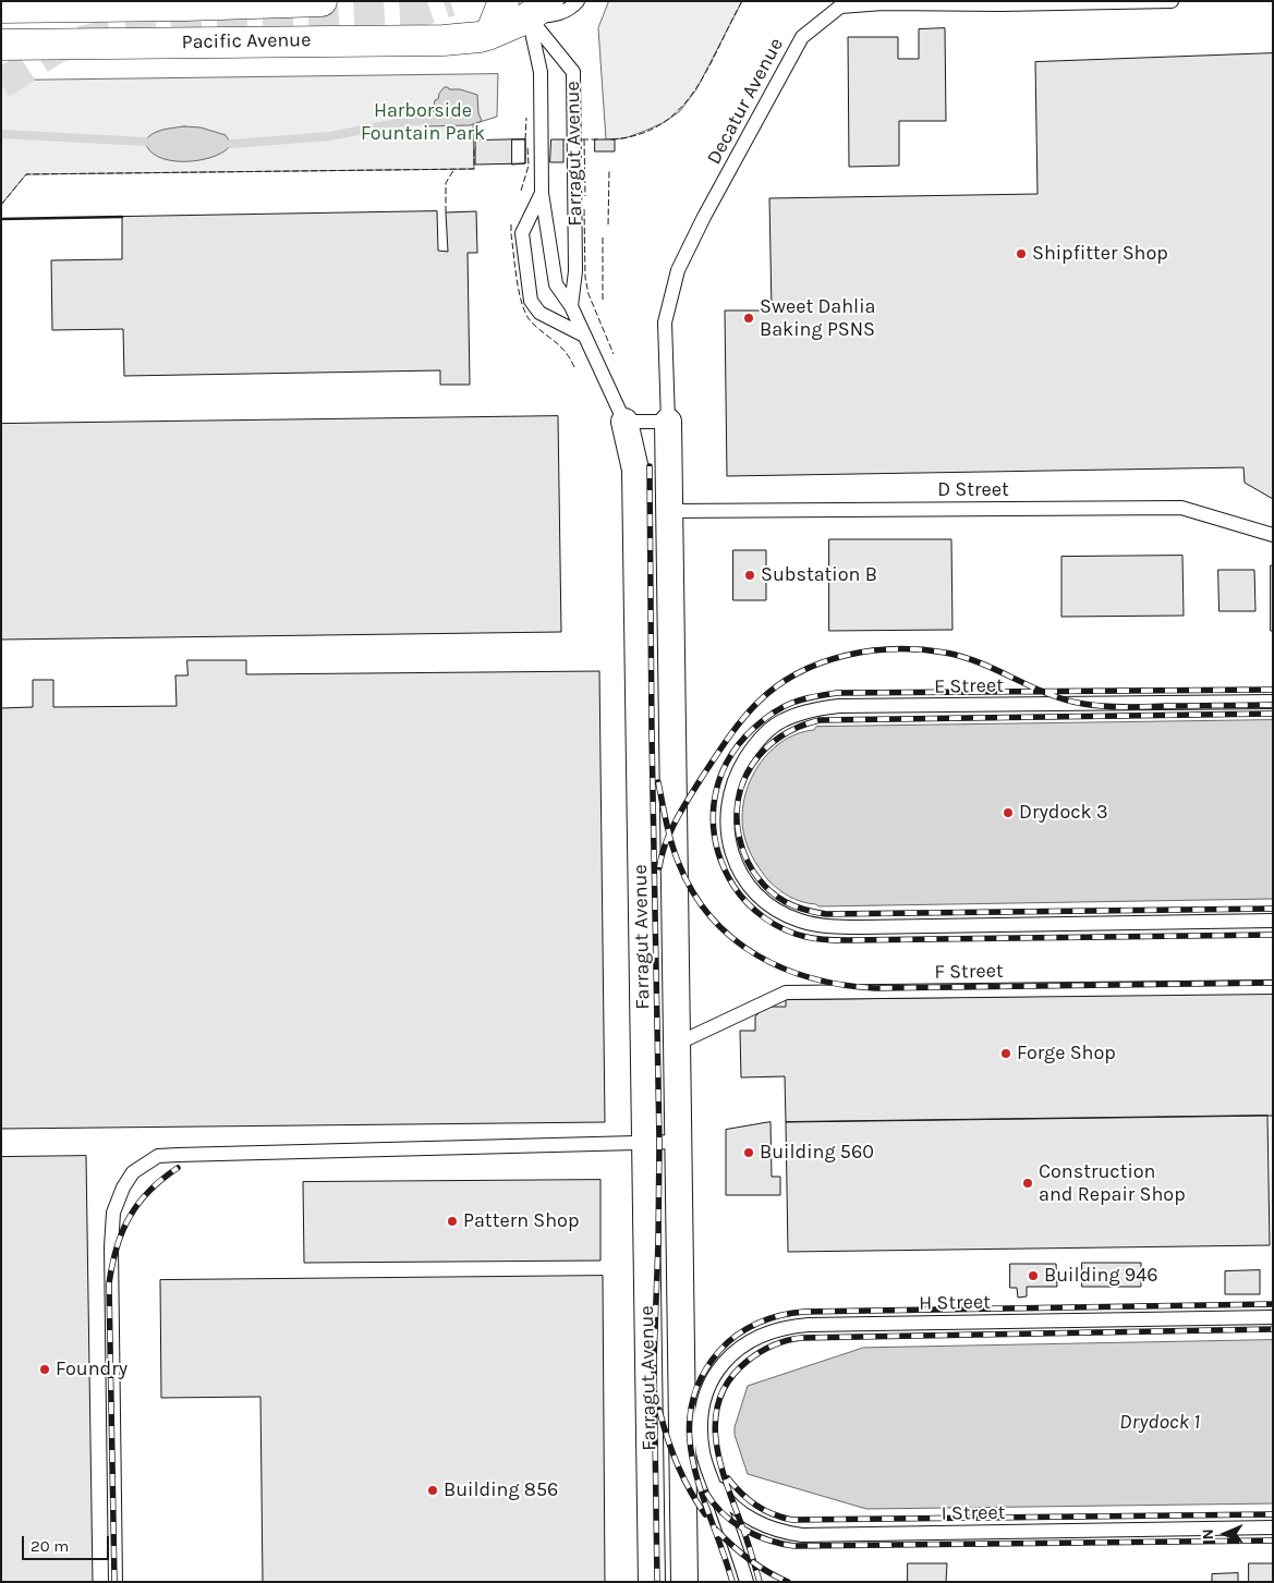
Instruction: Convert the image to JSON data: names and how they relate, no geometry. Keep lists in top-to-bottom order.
{
  "streets": {
    "main road": ["Pacific Avenue"],
    "street": ["Farragut Avenue"],
    "lane": [
      "Decatur Avenue",
      "D Street",
      "E Street",
      "F Street",
      "H Street",
      "I Street"
    ]
  },
  "crossings": [
    ["Decatur Avenue", "Farragut Avenue"],
    ["Farragut Avenue", "D Street"],
    ["Farragut Avenue", "F Street"],
    ["H Street", "I Street"]
  ],
  "water": ["Drydock 1"],
  "parks": ["Harborside Fountain Park"],
  "places": [
    "Shipfitter Shop",
    "Sweet Dahlia Baking PSNS",
    "Substation B",
    "Drydock 3",
    "Forge Shop",
    "Building 560",
    "Construction and Repair Shop",
    "Pattern Shop",
    "Building 946",
    "Foundry",
    "Building 856"
  ],
  "scale_bar": "20 m",
  "north": "left"
}
